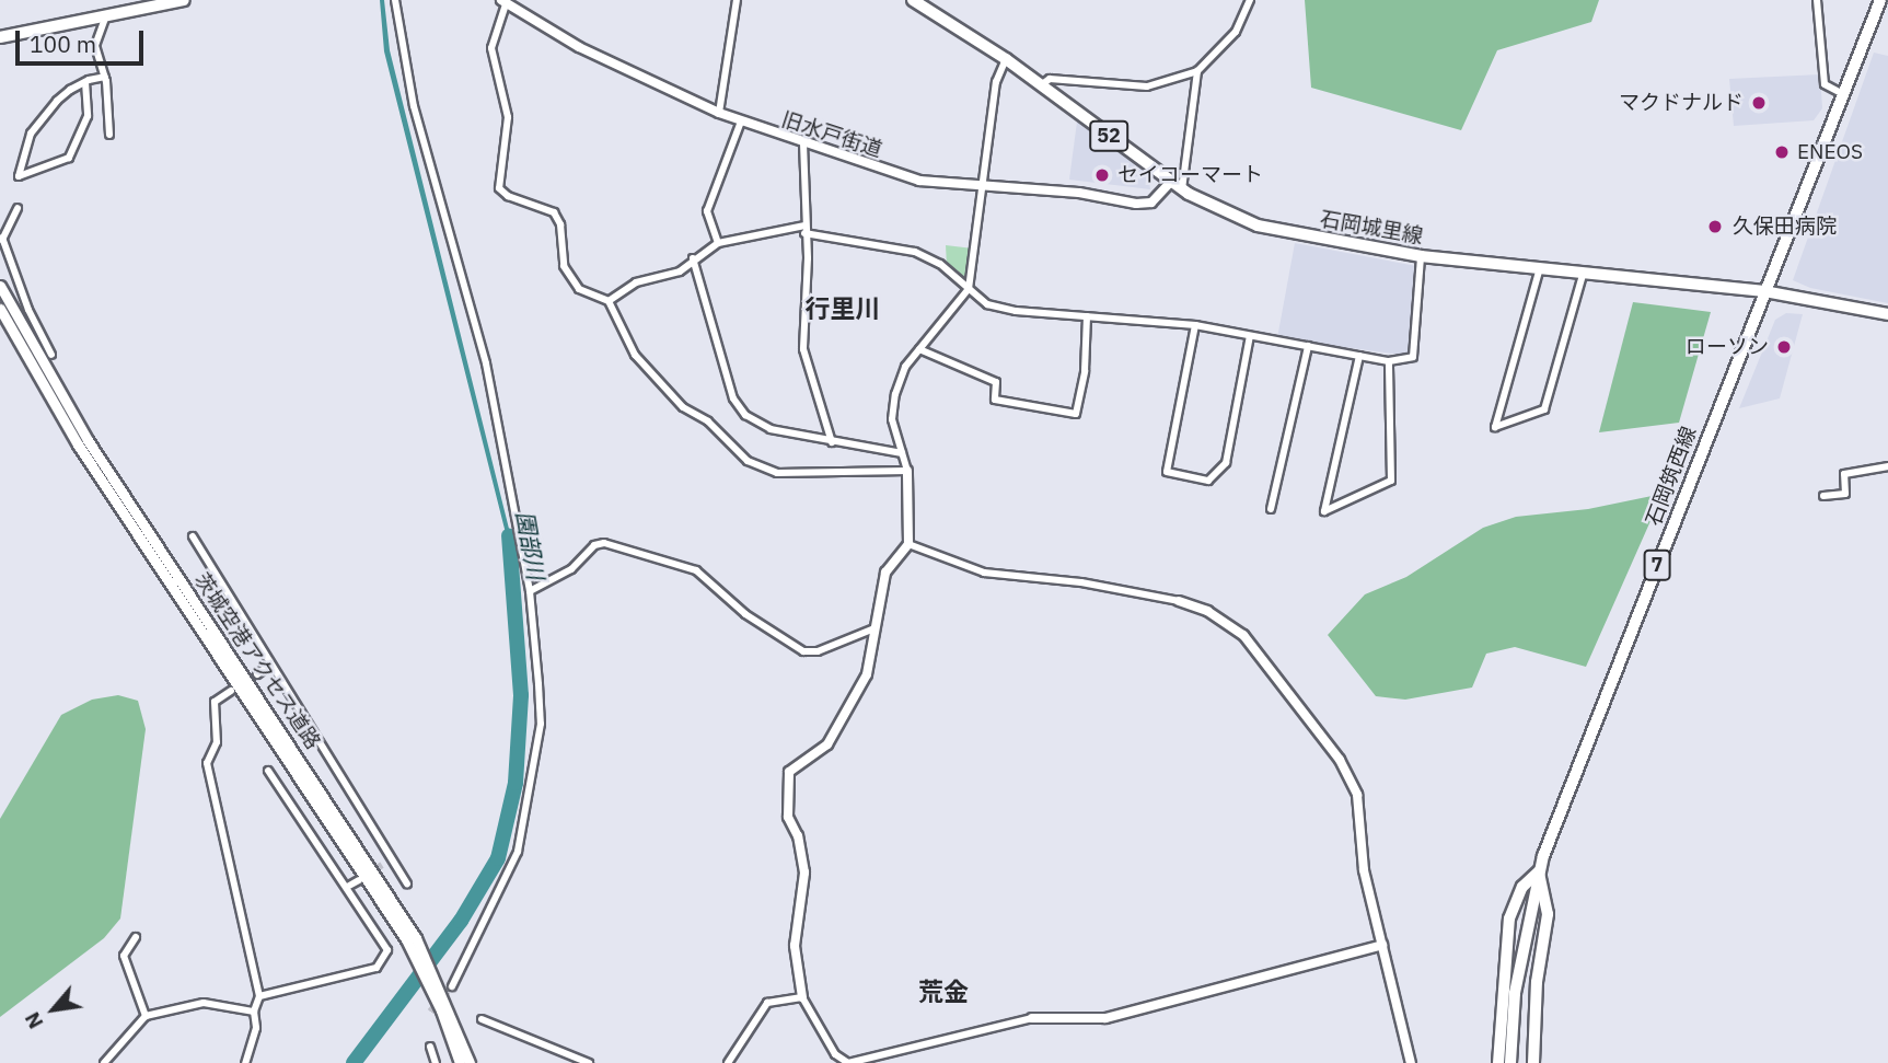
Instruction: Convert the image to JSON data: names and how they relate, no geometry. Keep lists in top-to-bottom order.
{
  "streets": {
    "main road": [
      "52",
      "石岡城里線",
      "石岡筑西線",
      "7",
      "茨城空港アクセス道路"
    ],
    "street": ["旧水戸街道"]
  },
  "crossings": [
    ["旧水戸街道", "石岡城里線"],
    ["石岡城里線", "石岡筑西線"]
  ],
  "districts": ["行里川", "荒金"],
  "water": ["園部川"],
  "places": [
    "マクドナルド",
    "ENEOS",
    "セイコーマート",
    "久保田病院",
    "ローソン"
  ],
  "scale_bar": "100 m",
  "north": "bottom left"
}
